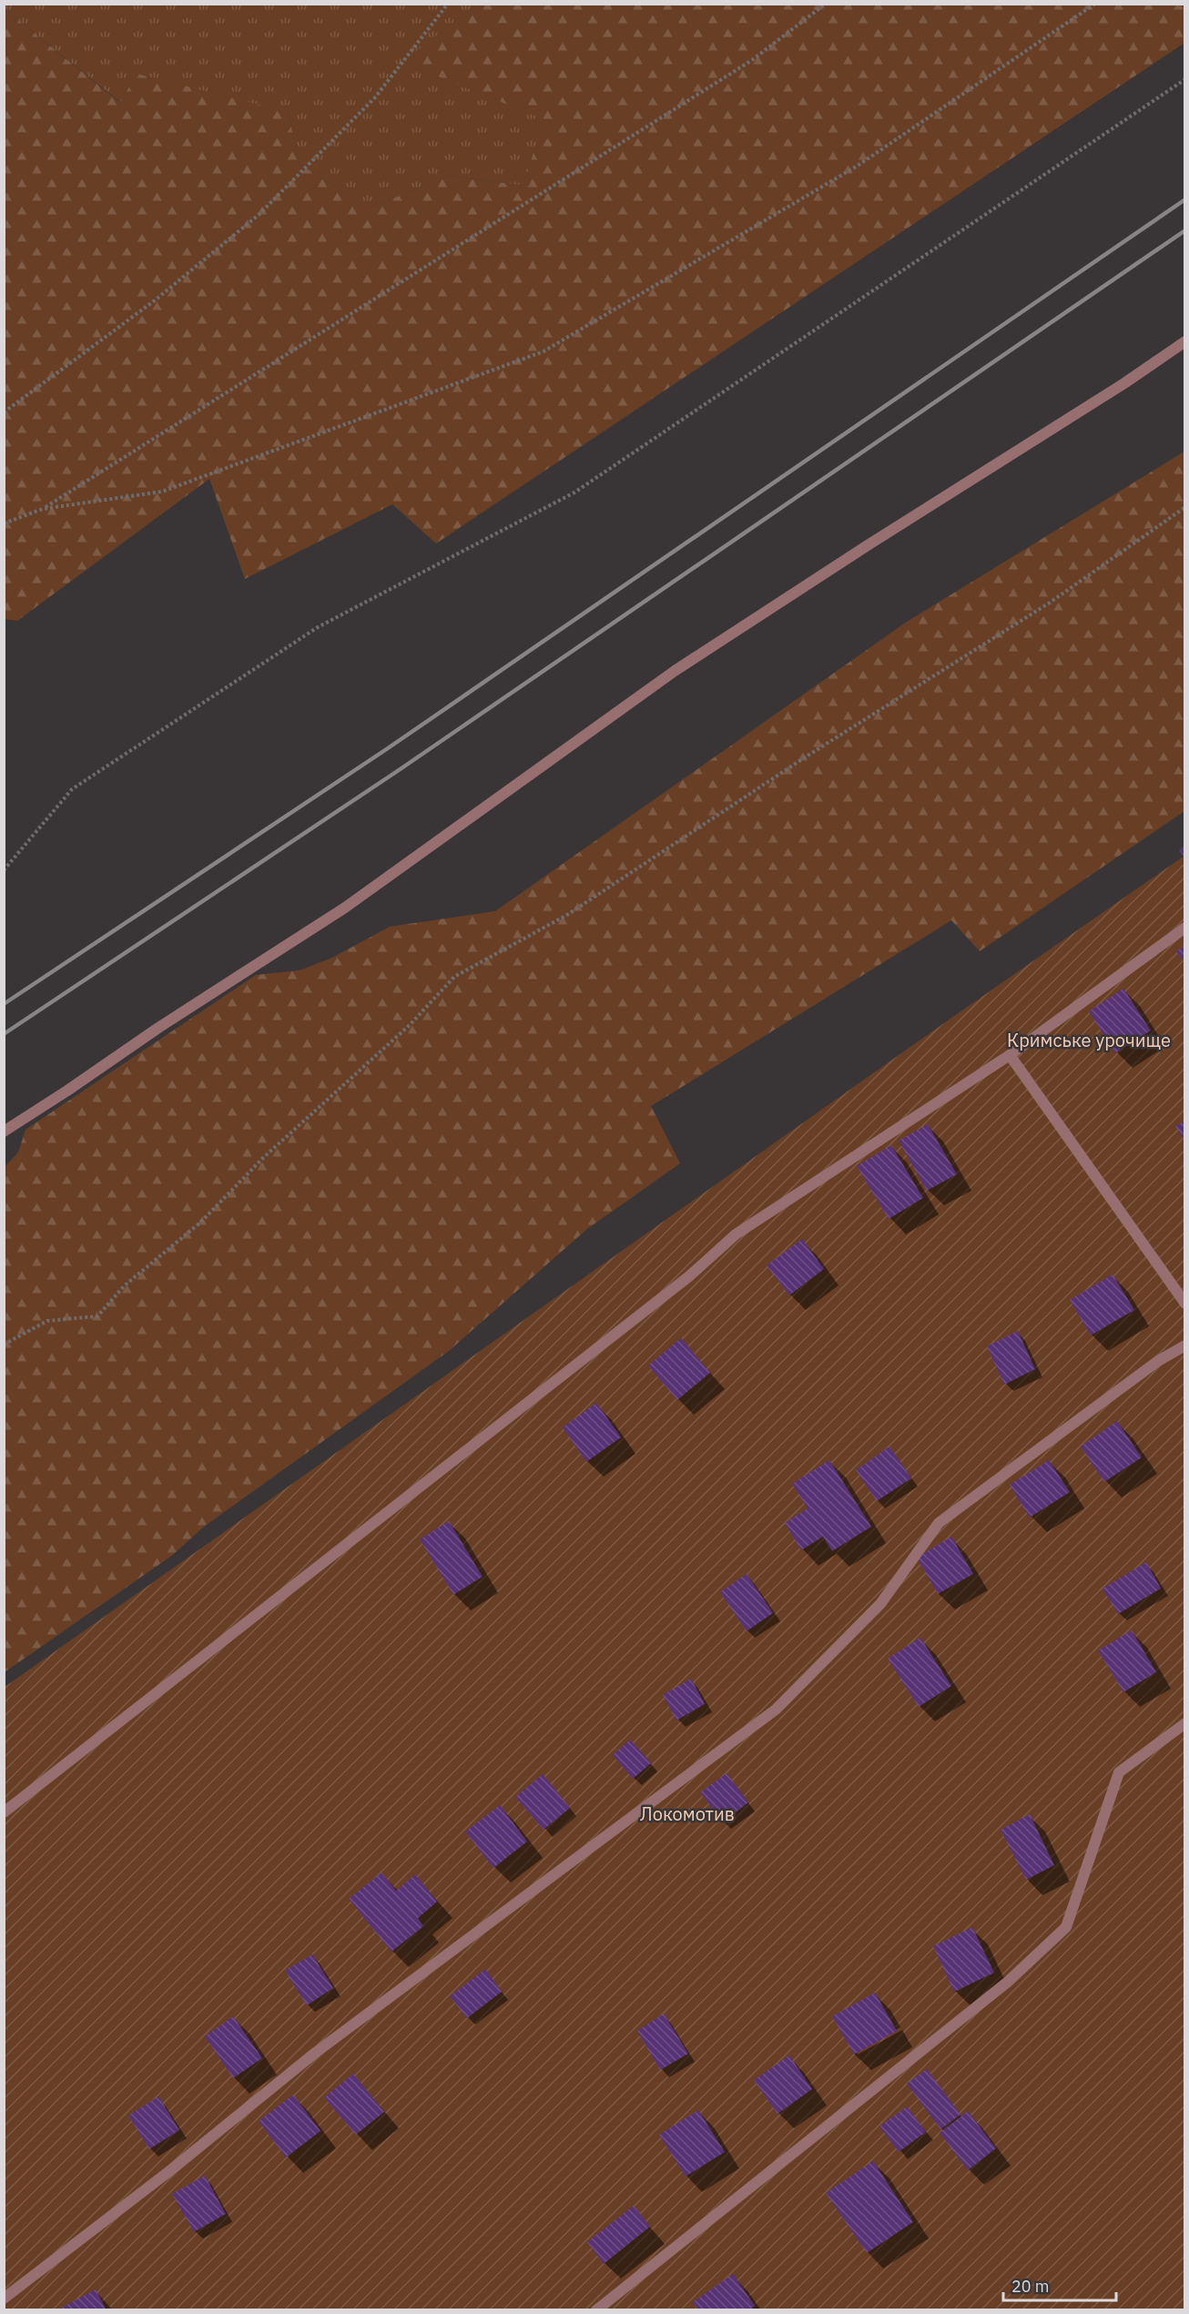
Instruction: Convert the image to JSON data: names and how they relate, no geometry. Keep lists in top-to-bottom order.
{
  "parks": ["Кримське урочище", "Локомотив"],
  "scale_bar": "20 m"
}
